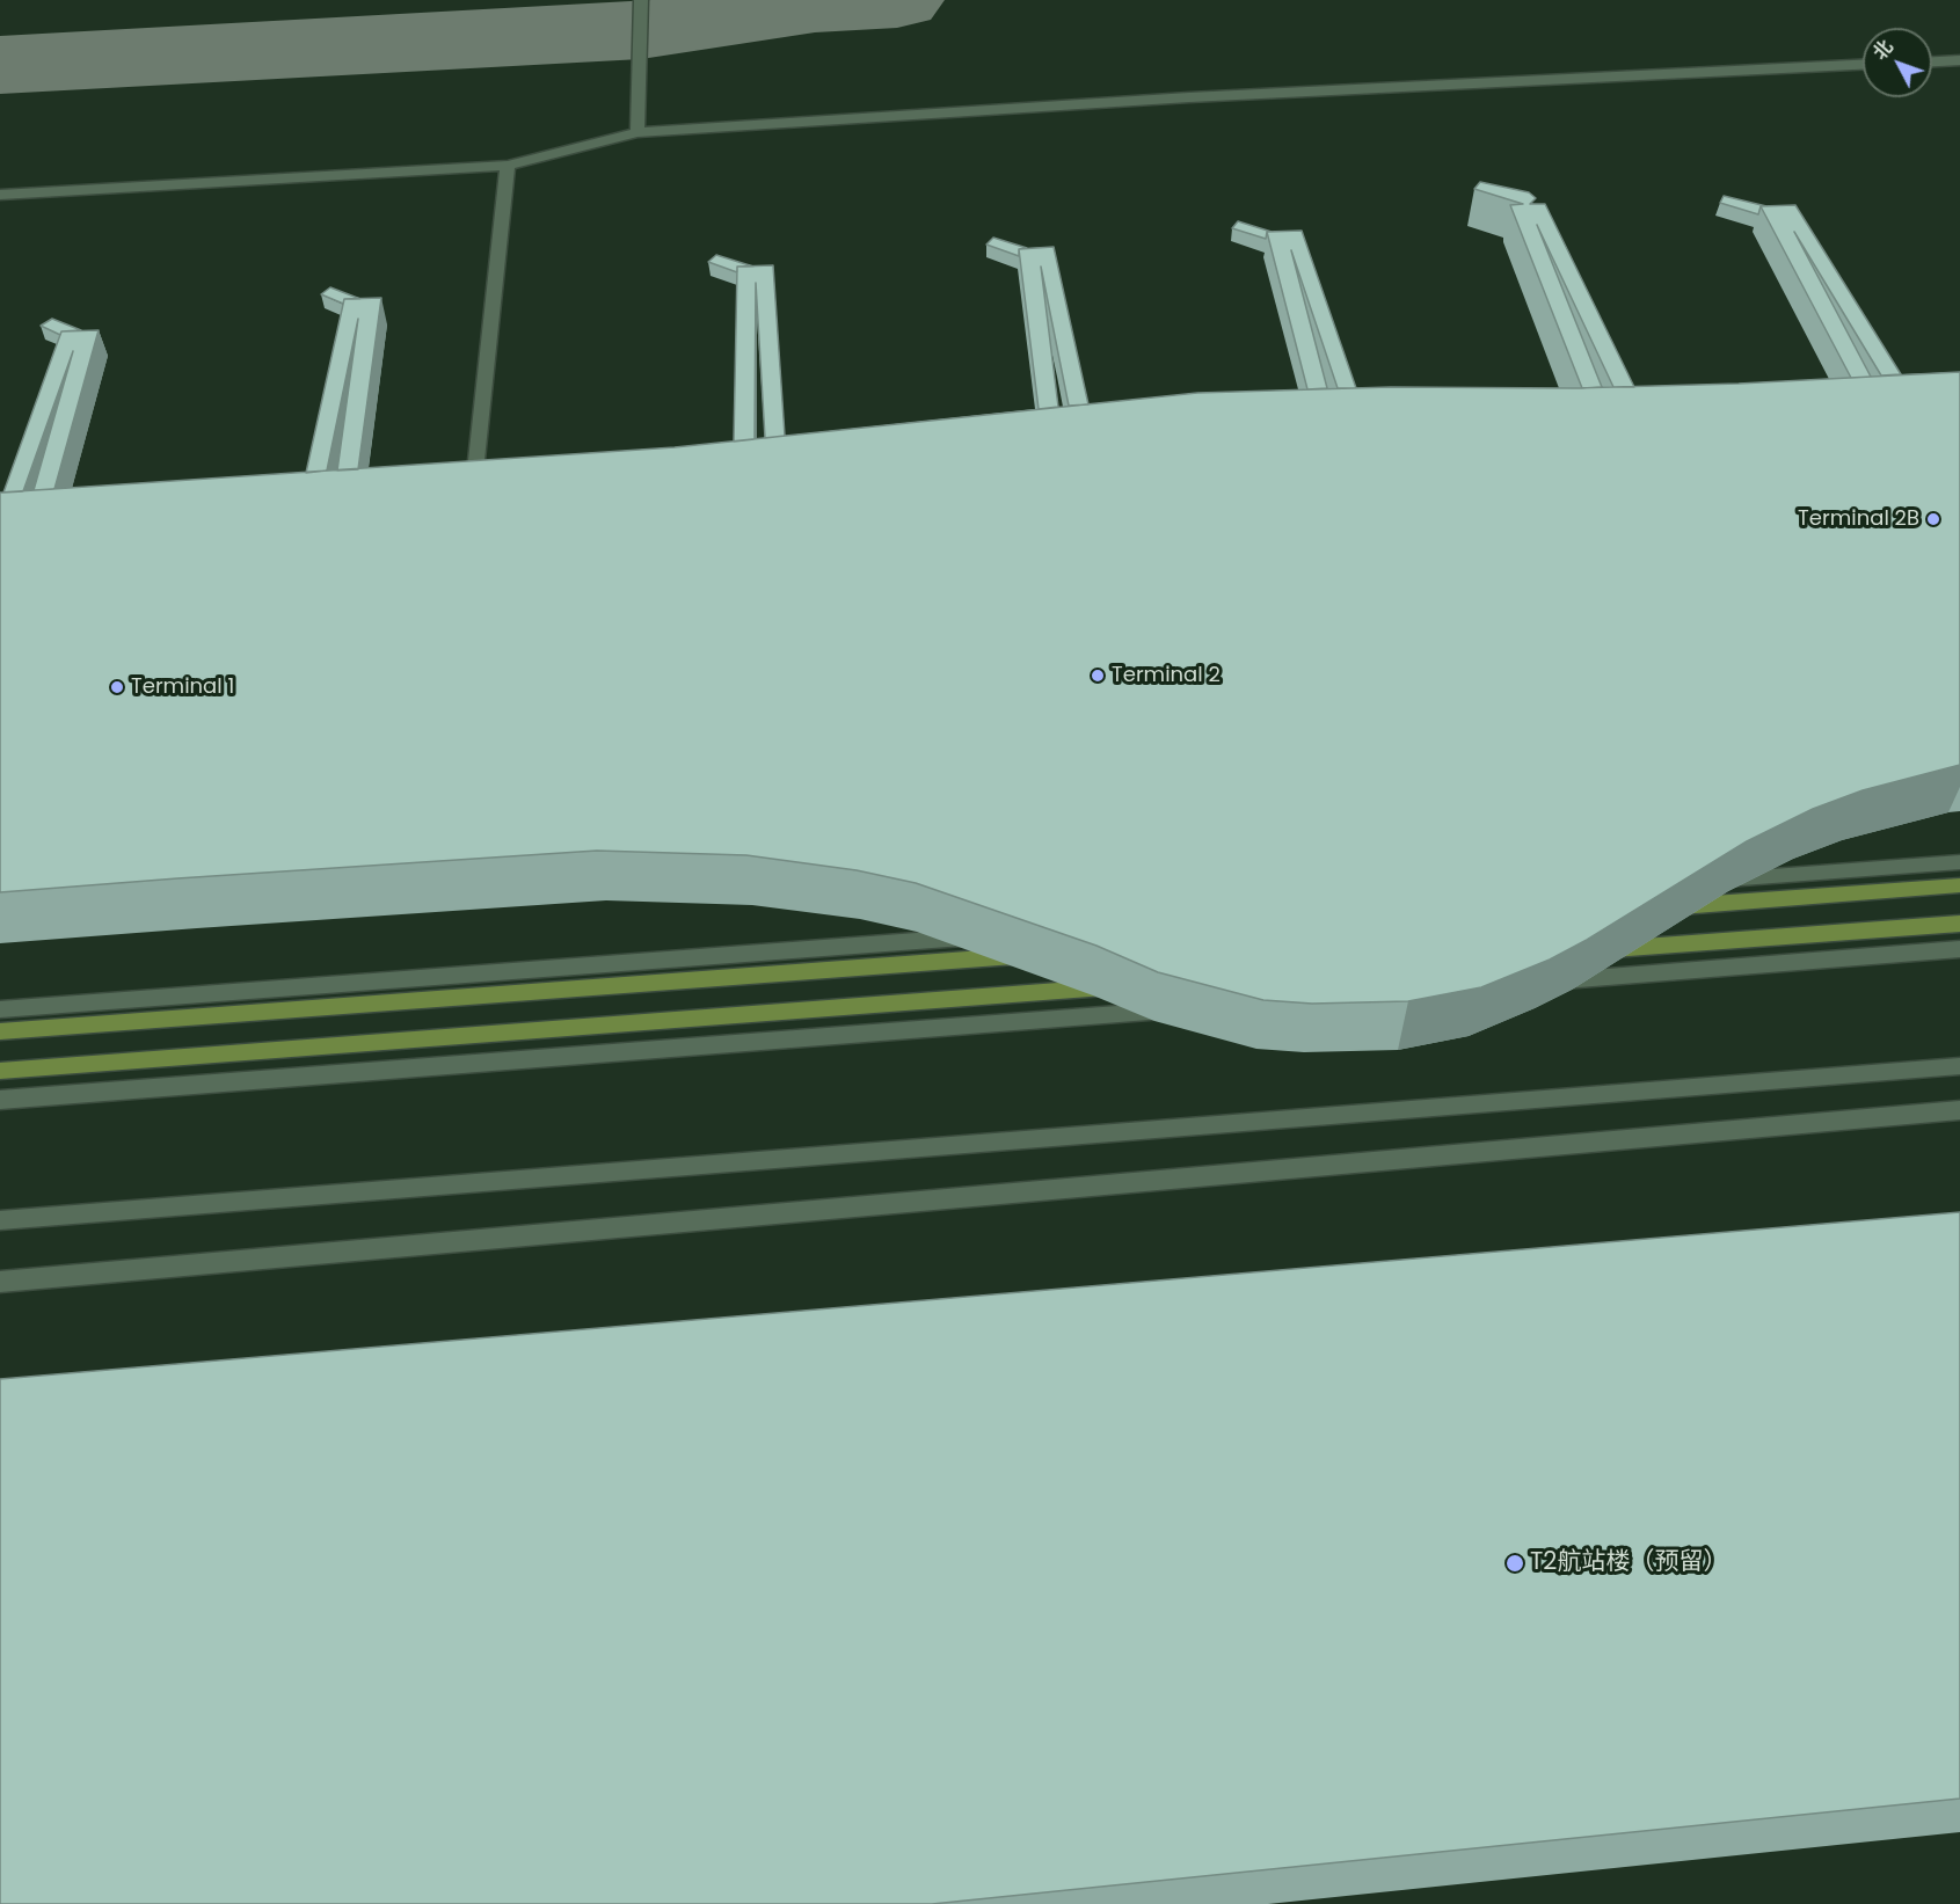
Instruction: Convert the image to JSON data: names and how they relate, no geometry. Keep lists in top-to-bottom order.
{
  "places": [
    "Terminal 2B",
    "Terminal 2",
    "Terminal 1",
    "T2航站楼（预留）"
  ],
  "north": "top left"
}
